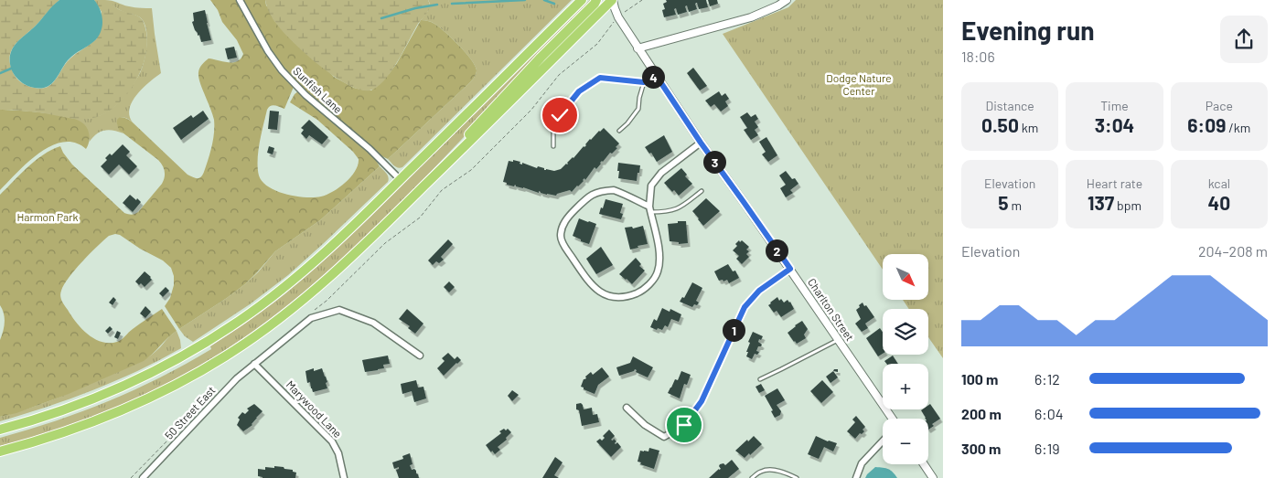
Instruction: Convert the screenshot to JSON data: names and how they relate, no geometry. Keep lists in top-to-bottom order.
{
  "streets": {
    "street": [
      "Sunfish Lane",
      "Charlton Street",
      "Marywood Lane",
      "50 Street East"
    ]
  },
  "crossings": [
    ["Marywood Lane", "50 Street East"]
  ],
  "parks": ["Dodge Nature Center", "Harmon Park"],
  "north": "bottom right",
  "page": {
    "heading": ["Evening run", "18:06"],
    "pins": [
      "4",
      "3",
      "2",
      "1"
    ],
    "stats": [
      ["Distance", "0.50 km"],
      ["Time", "3:04"],
      ["Pace", "6:09 /km"],
      ["Elevation", "5 m"],
      ["Heart rate", "137 bpm"],
      ["kcal", "40"]
    ],
    "chart": ["Elevation", "204–208 m"],
    "map_buttons": ["+", "−"],
    "list": [
      {
        "name": "100 m",
        "note": "6:12"
      },
      {
        "name": "200 m",
        "note": "6:04"
      },
      {
        "name": "300 m",
        "note": "6:19"
      }
    ]
  }
}
